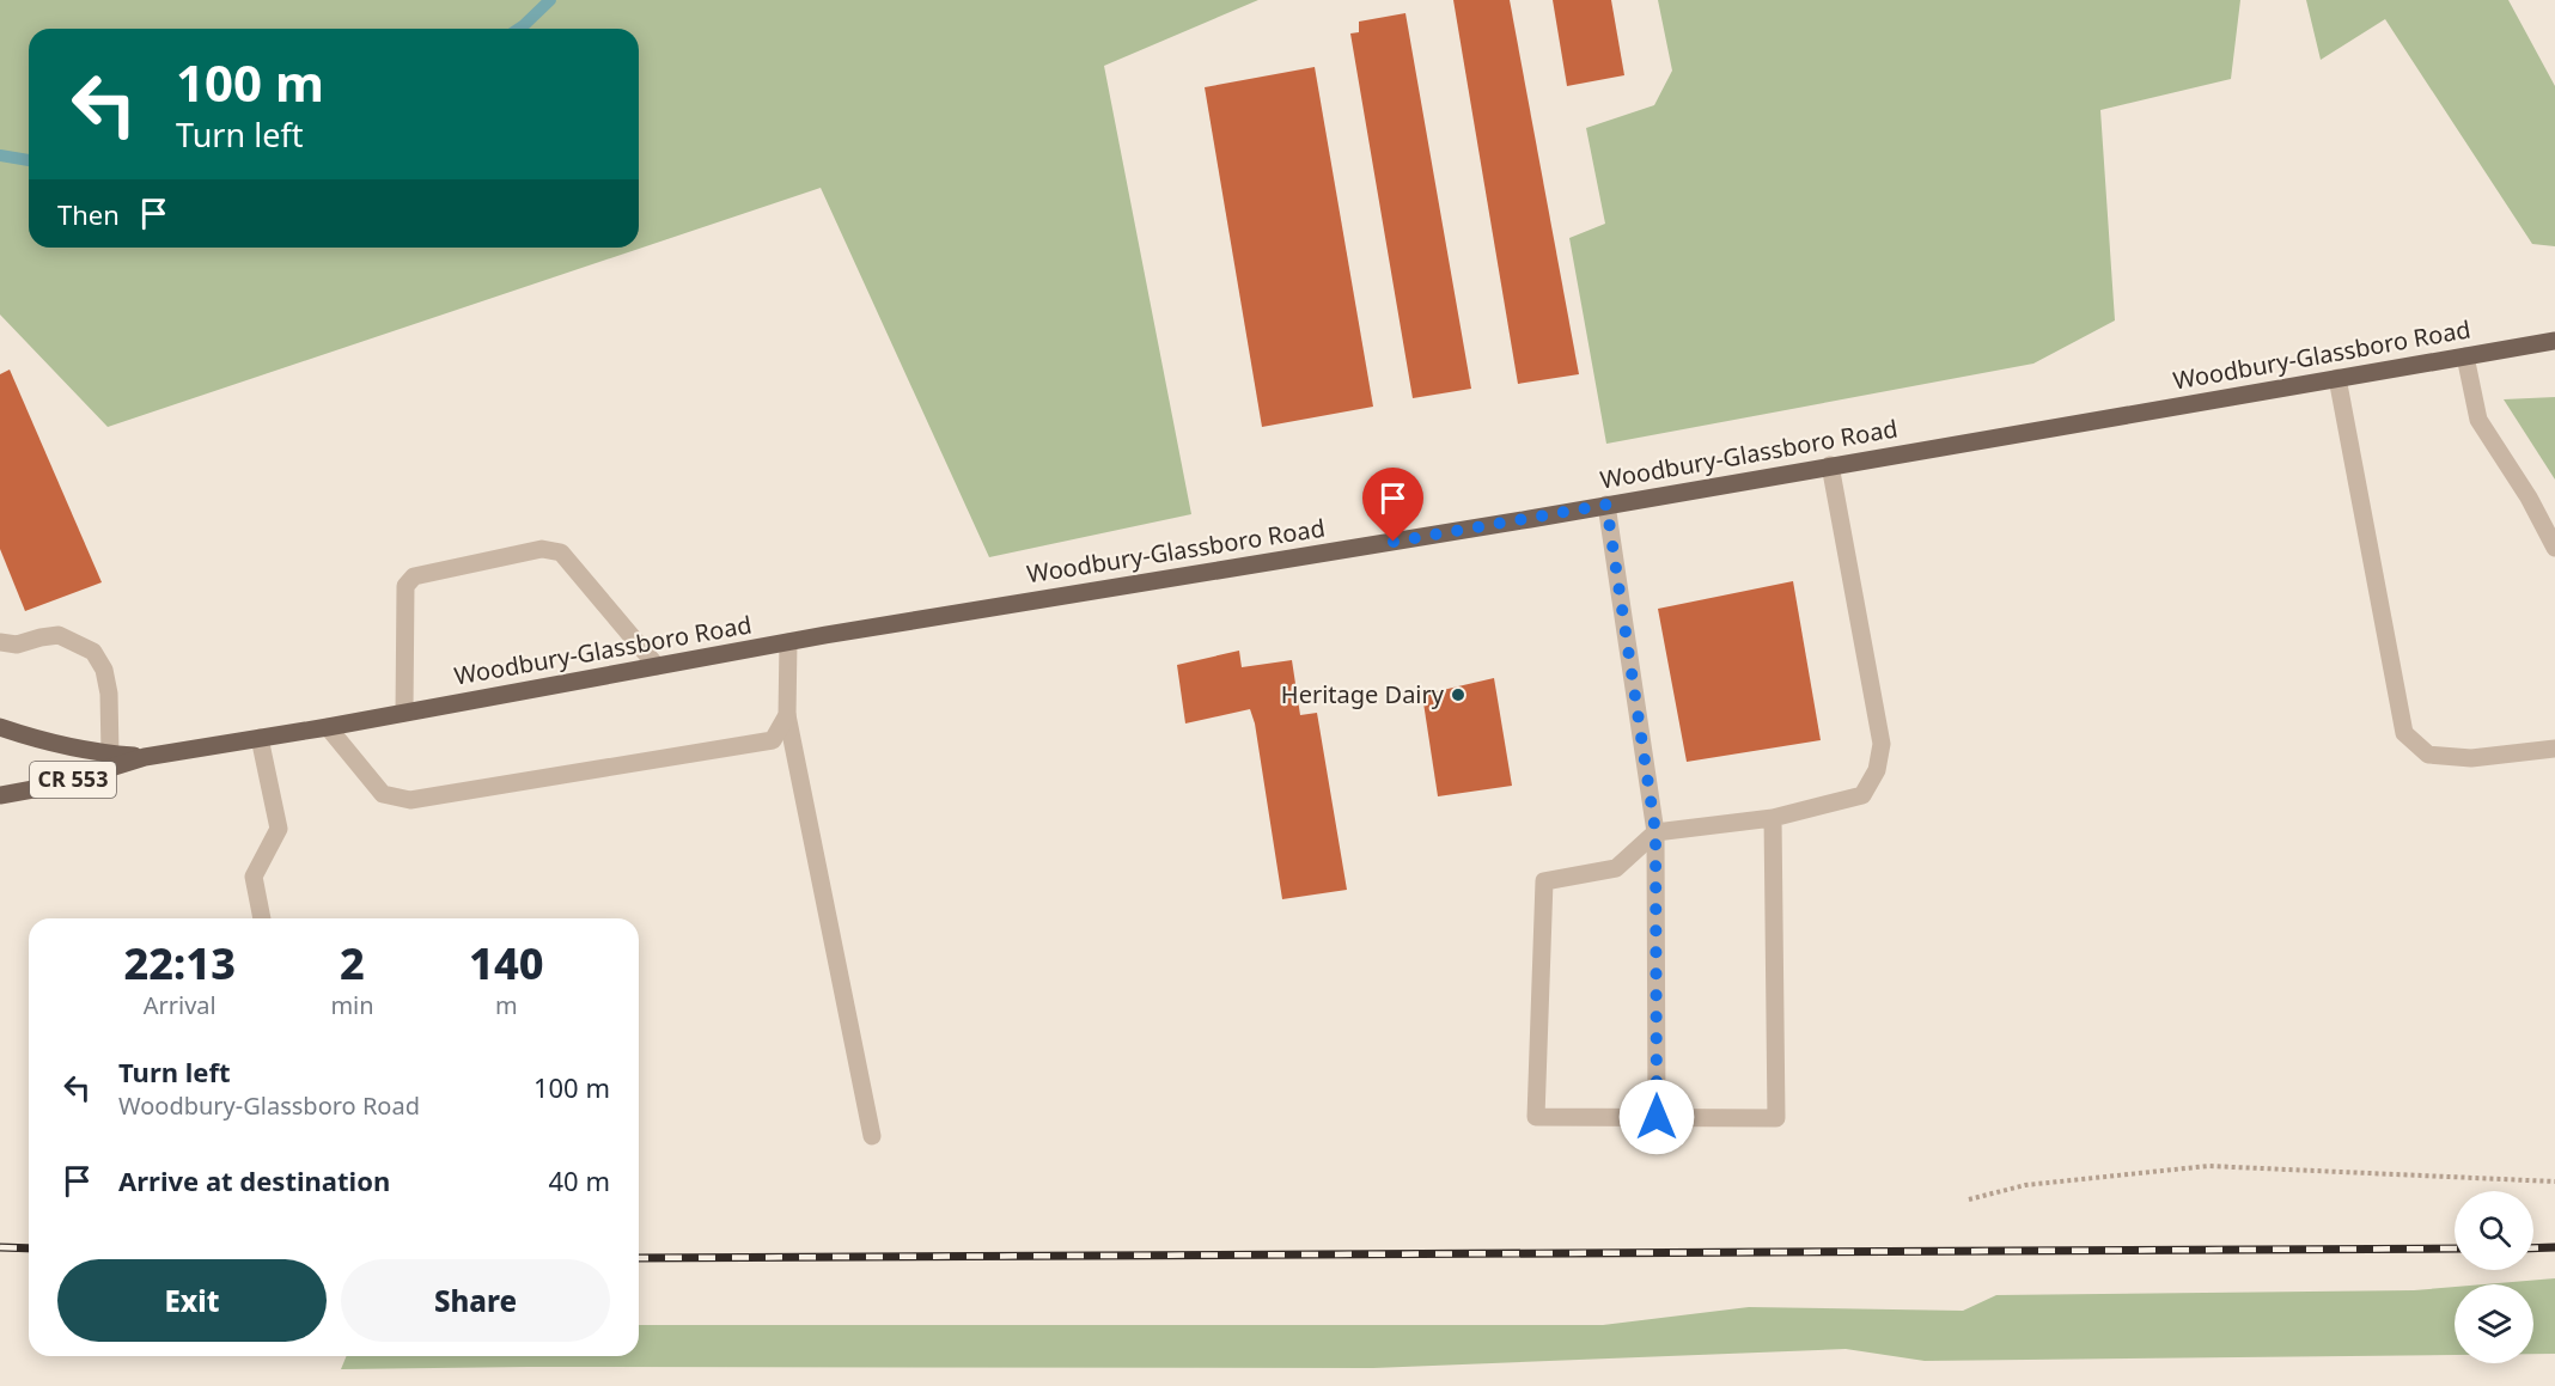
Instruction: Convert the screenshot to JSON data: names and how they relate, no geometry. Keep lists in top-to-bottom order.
{
  "streets": {
    "main road": ["Woodbury-Glassboro Road", "CR 553"]
  },
  "places": ["Heritage Dairy"],
  "page": {
    "turn": ["100 m", "Turn left"],
    "then": "Then",
    "eta": [
      "22:13",
      "Arrival",
      "2",
      "min",
      "140",
      "m"
    ],
    "list": [
      {
        "name": "Turn left",
        "note": "Woodbury-Glassboro Road",
        "value": "100 m"
      },
      {
        "name": "Arrive at destination",
        "value": "40 m"
      }
    ],
    "buttons": ["Exit", "Share"]
  }
}
